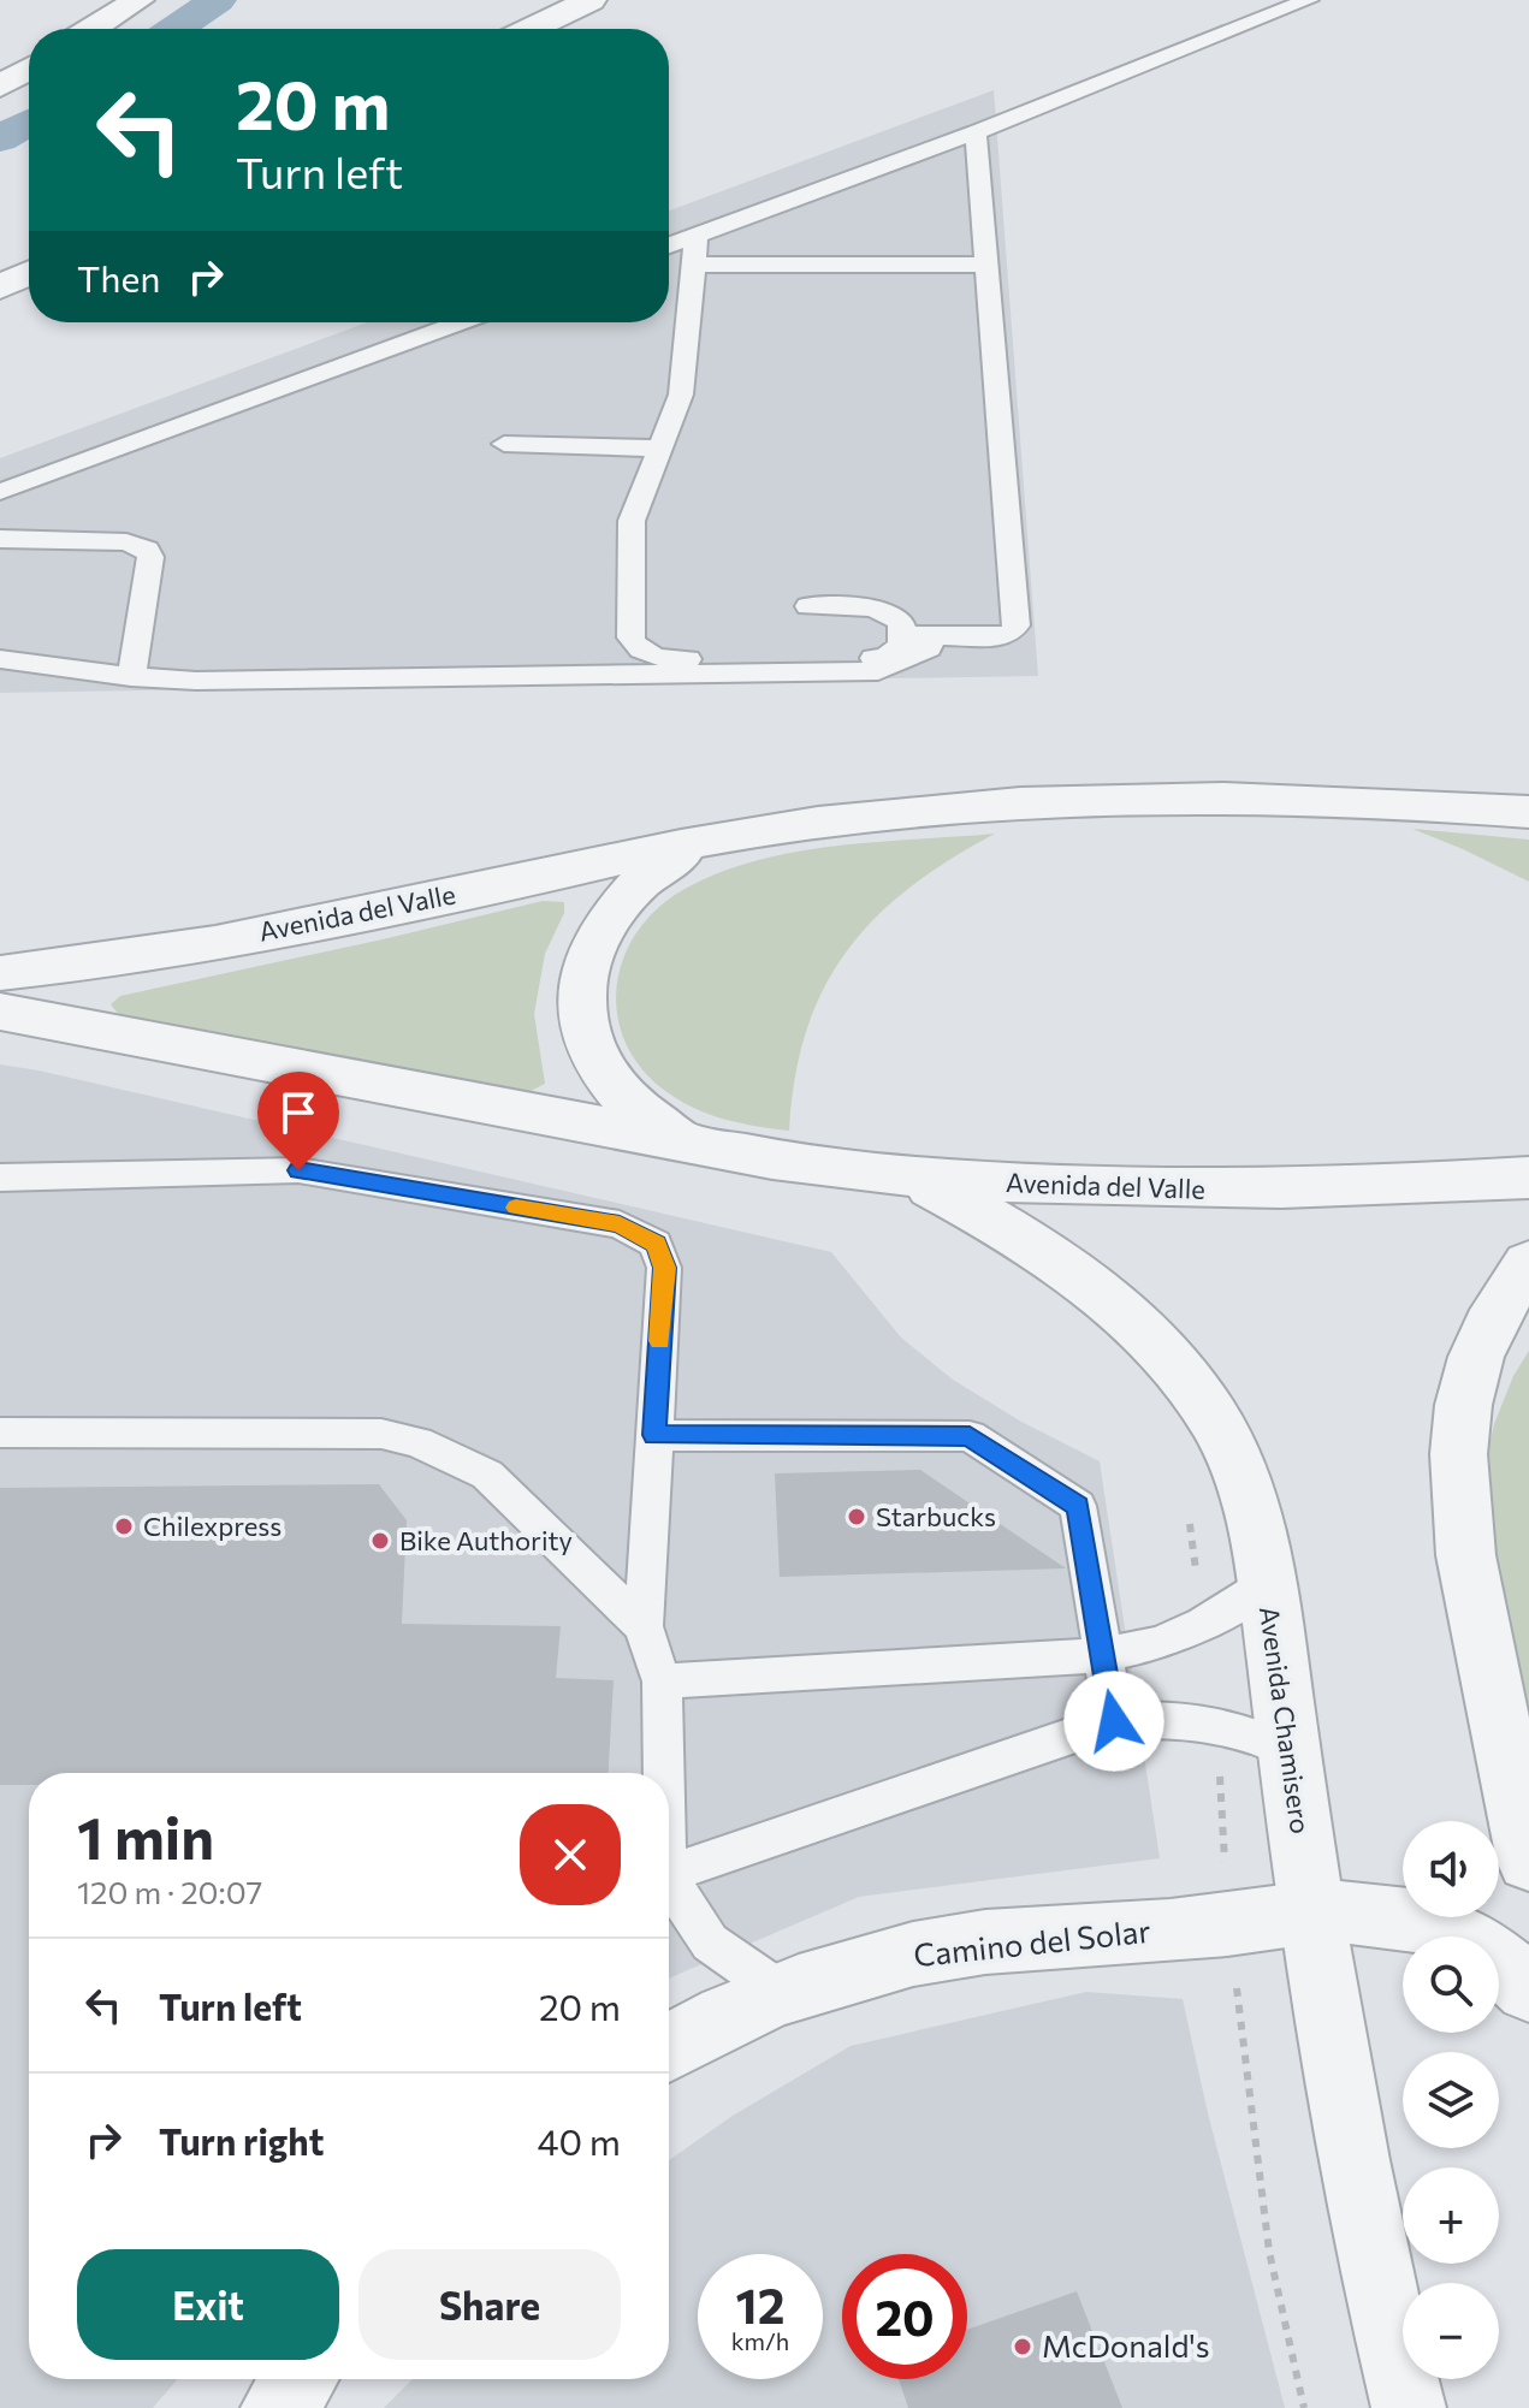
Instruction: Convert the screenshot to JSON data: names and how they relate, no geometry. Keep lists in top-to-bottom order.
{
  "streets": {
    "street": ["Avenida del Valle", "Avenida Chamisero", "Camino del Solar"]
  },
  "crossings": [
    ["Avenida del Valle", "Avenida Chamisero"],
    ["Avenida Chamisero", "Camino del Solar"]
  ],
  "places": [
    "Starbucks",
    "Chilexpress",
    "Bike Authority",
    "McDonald's"
  ],
  "page": {
    "turn": ["20 m", "Turn left"],
    "then": "Then",
    "heading": ["1 min", "120 m · 20:07"],
    "map_buttons": ["+", "−"],
    "list": [
      {
        "name": "Turn left",
        "value": "20 m"
      },
      {
        "name": "Turn right",
        "value": "40 m"
      }
    ],
    "buttons": ["Exit", "Share"],
    "speed": "12 km/h",
    "limit": "20"
  }
}
